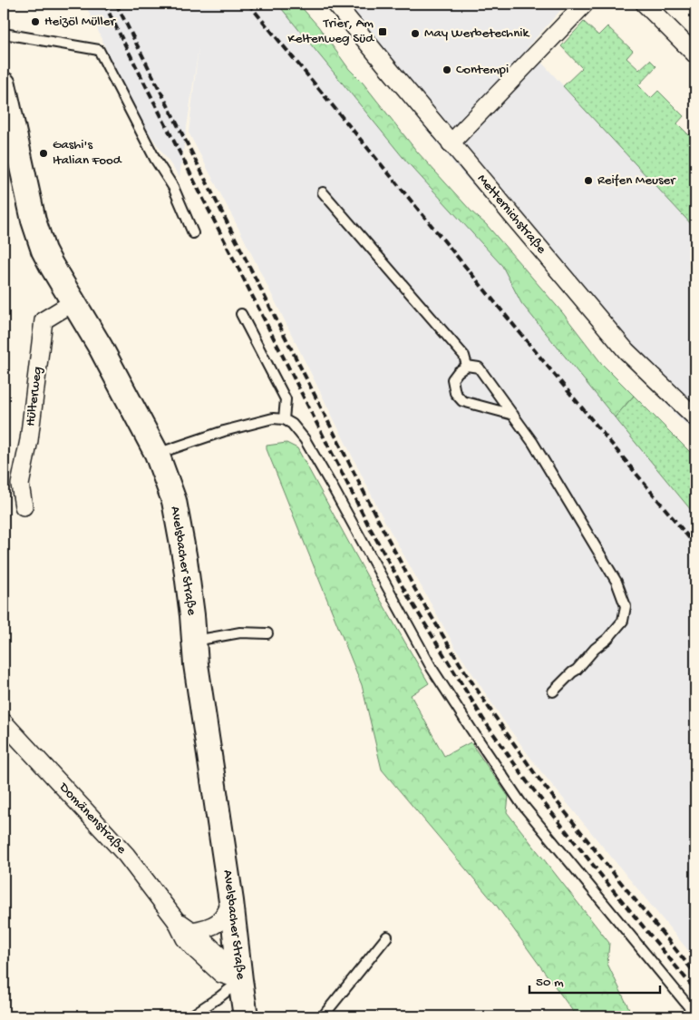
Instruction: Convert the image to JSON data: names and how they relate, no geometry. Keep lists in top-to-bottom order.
{
  "streets": {
    "main road": ["Avelsbacher Straße"],
    "street": ["Metternichstraße", "Hülterweg", "Domänenstraße"]
  },
  "crossings": [
    ["Hülterweg", "Avelsbacher Straße"],
    ["Avelsbacher Straße", "Domänenstraße"]
  ],
  "places": {
    "other": [
      "Heizöl Müller",
      "May Werbetechnik",
      "Contempi",
      "Gashi's Italian Food",
      "Reifen Meuser"
    ],
    "transit": ["Trier, Am Keltenweg Süd"]
  },
  "scale_bar": "50 m"
}
